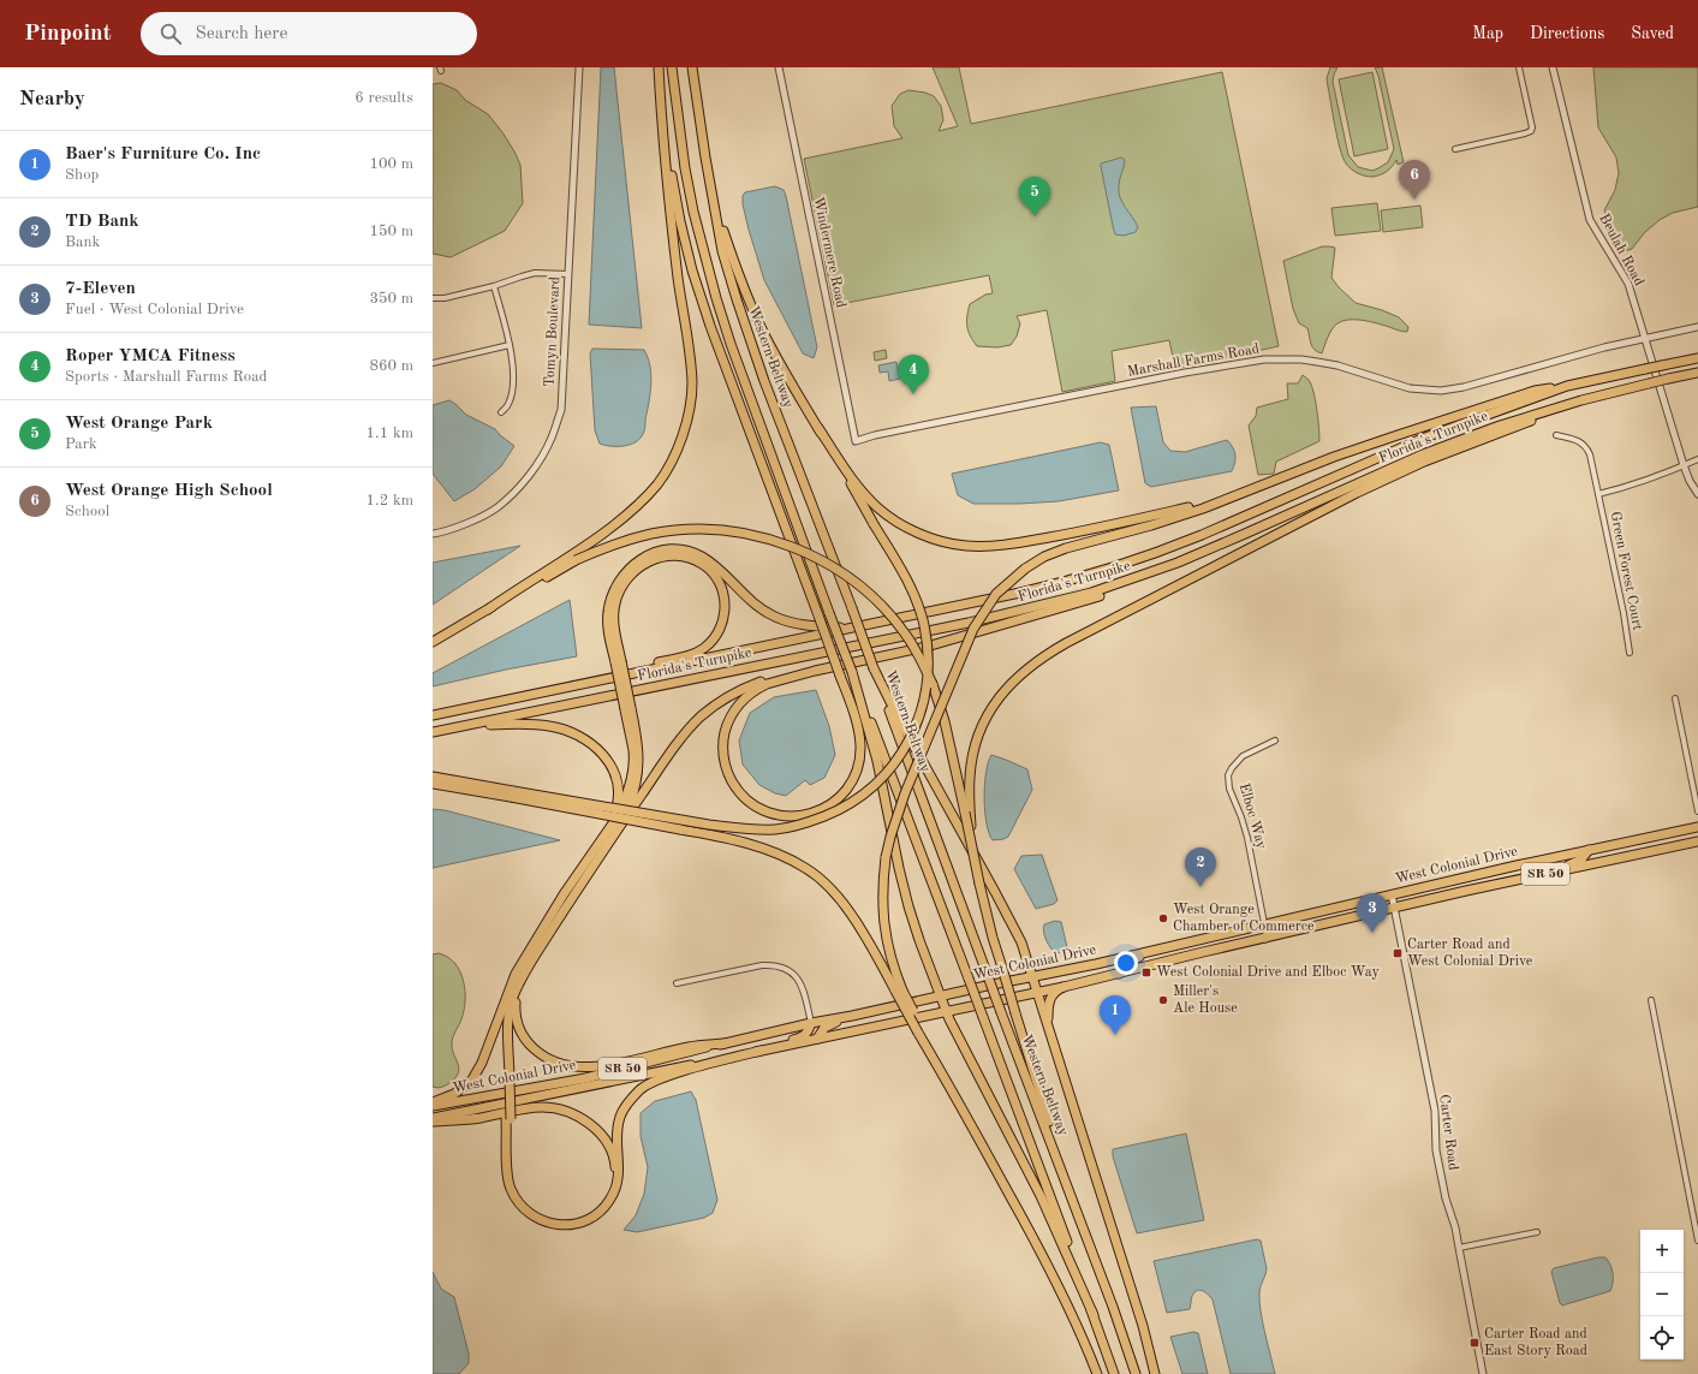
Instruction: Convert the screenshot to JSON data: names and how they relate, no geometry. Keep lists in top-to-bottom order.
{
  "streets": {
    "highway": [
      "Western Beltway",
      "Florida's Turnpike",
      "West Colonial Drive",
      "SR 50"
    ],
    "street": [
      "Beulah Road",
      "Windermere Road",
      "Tomyn Boulevard",
      "Marshall Farms Road",
      "Green Forest Court",
      "Elboc Way",
      "Carter Road"
    ]
  },
  "crossings": [
    ["Beulah Road", "Marshall Farms Road"],
    ["Windermere Road", "Marshall Farms Road"],
    ["Elboc Way", "West Colonial Drive"],
    ["West Colonial Drive", "Carter Road"]
  ],
  "places": {
    "other": ["West Orange Chamber of Commerce", "Miller's Ale House"],
    "transit": ["Carter Road and West Colonial Drive", "West Colonial Drive and Elboc Way", "Carter Road and East Story Road"]
  },
  "page": {
    "header": "Pinpoint",
    "search": "Search here",
    "nav": ["Map", "Directions", "Saved"],
    "heading": ["Nearby", "6 results"],
    "list": [
      {
        "mark": "1",
        "name": "Baer's Furniture Co. Inc",
        "note": "Shop",
        "value": "100 m"
      },
      {
        "mark": "2",
        "name": "TD Bank",
        "note": "Bank",
        "value": "150 m"
      },
      {
        "mark": "3",
        "name": "7-Eleven",
        "note": "Fuel · West Colonial Drive",
        "value": "350 m"
      },
      {
        "mark": "4",
        "name": "Roper YMCA Fitness",
        "note": "Sports · Marshall Farms Road",
        "value": "860 m"
      },
      {
        "mark": "5",
        "name": "West Orange Park",
        "note": "Park",
        "value": "1.1 km"
      },
      {
        "mark": "6",
        "name": "West Orange High School",
        "note": "School",
        "value": "1.2 km"
      }
    ],
    "pins": [
      "6",
      "5",
      "4",
      "2",
      "3",
      "1"
    ],
    "map_buttons": ["+", "−"]
  }
}
